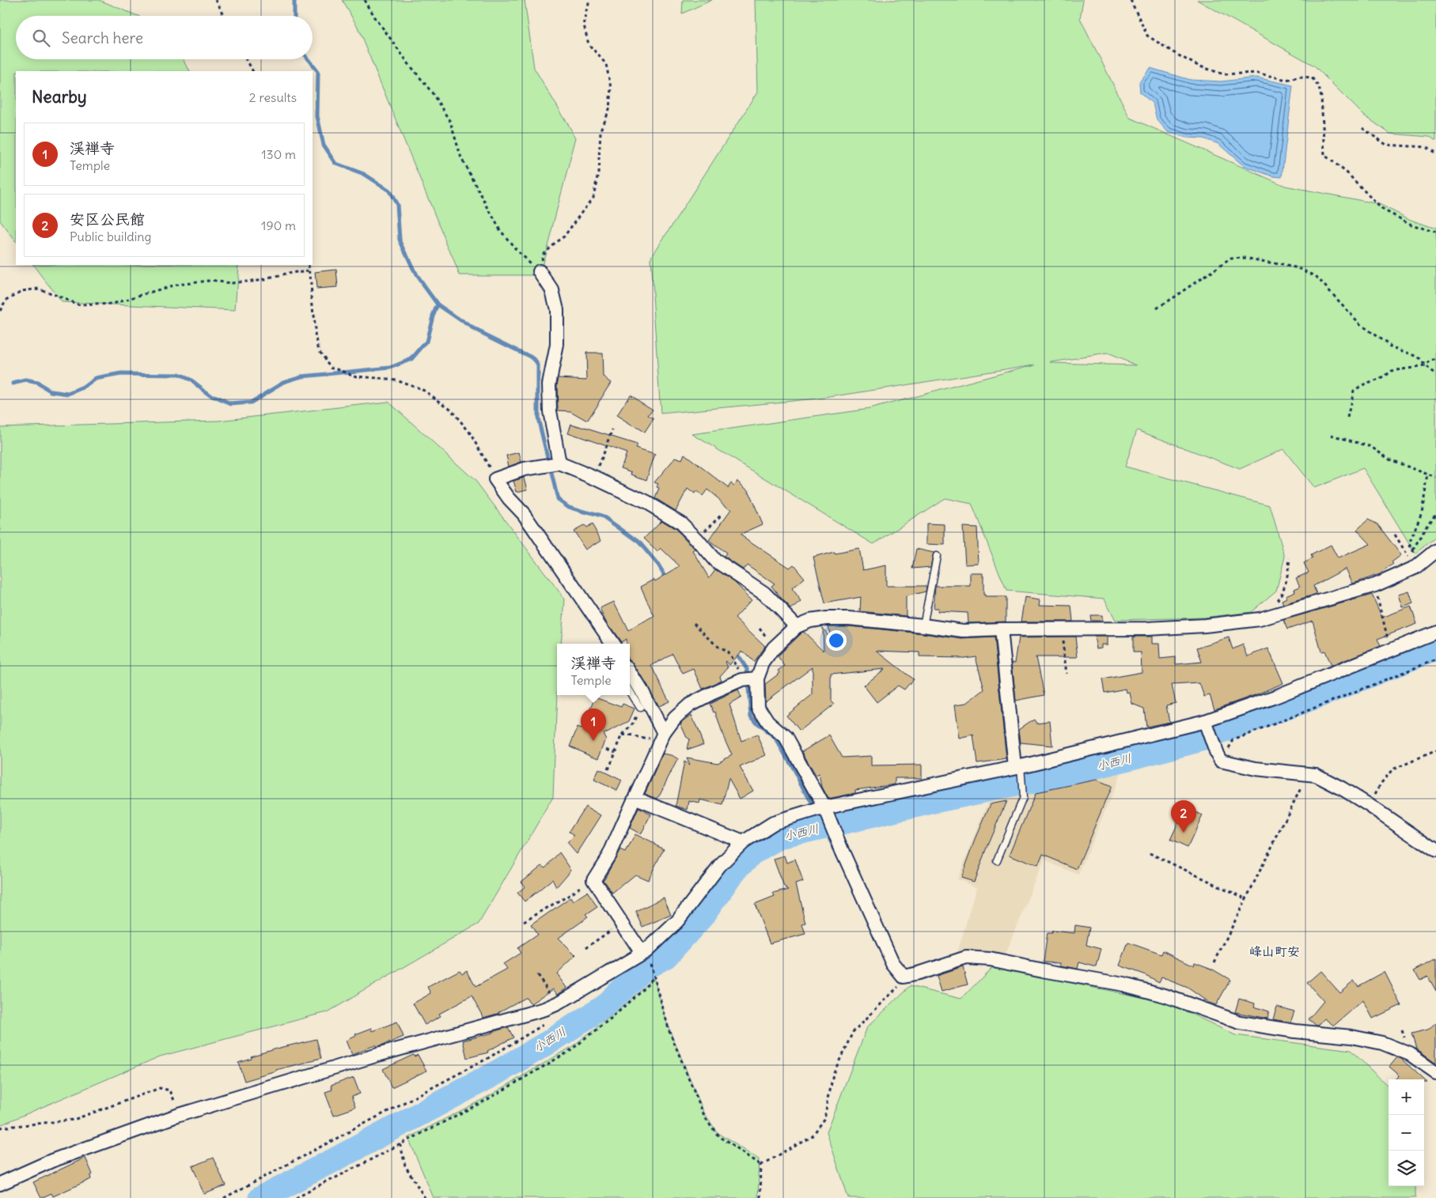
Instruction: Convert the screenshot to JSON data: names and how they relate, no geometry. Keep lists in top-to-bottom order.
{
  "districts": ["峰山町安"],
  "water": ["小西川"],
  "page": {
    "search": "Search here",
    "heading": ["Nearby", "2 results"],
    "list": [
      {
        "mark": "1",
        "name": "渓禅寺",
        "note": "Temple",
        "value": "130 m"
      },
      {
        "mark": "2",
        "name": "安区公民館",
        "note": "Public building",
        "value": "190 m"
      }
    ],
    "popup": ["渓禅寺", "Temple"],
    "pins": ["1", "2"],
    "map_buttons": ["+", "−"]
  }
}
